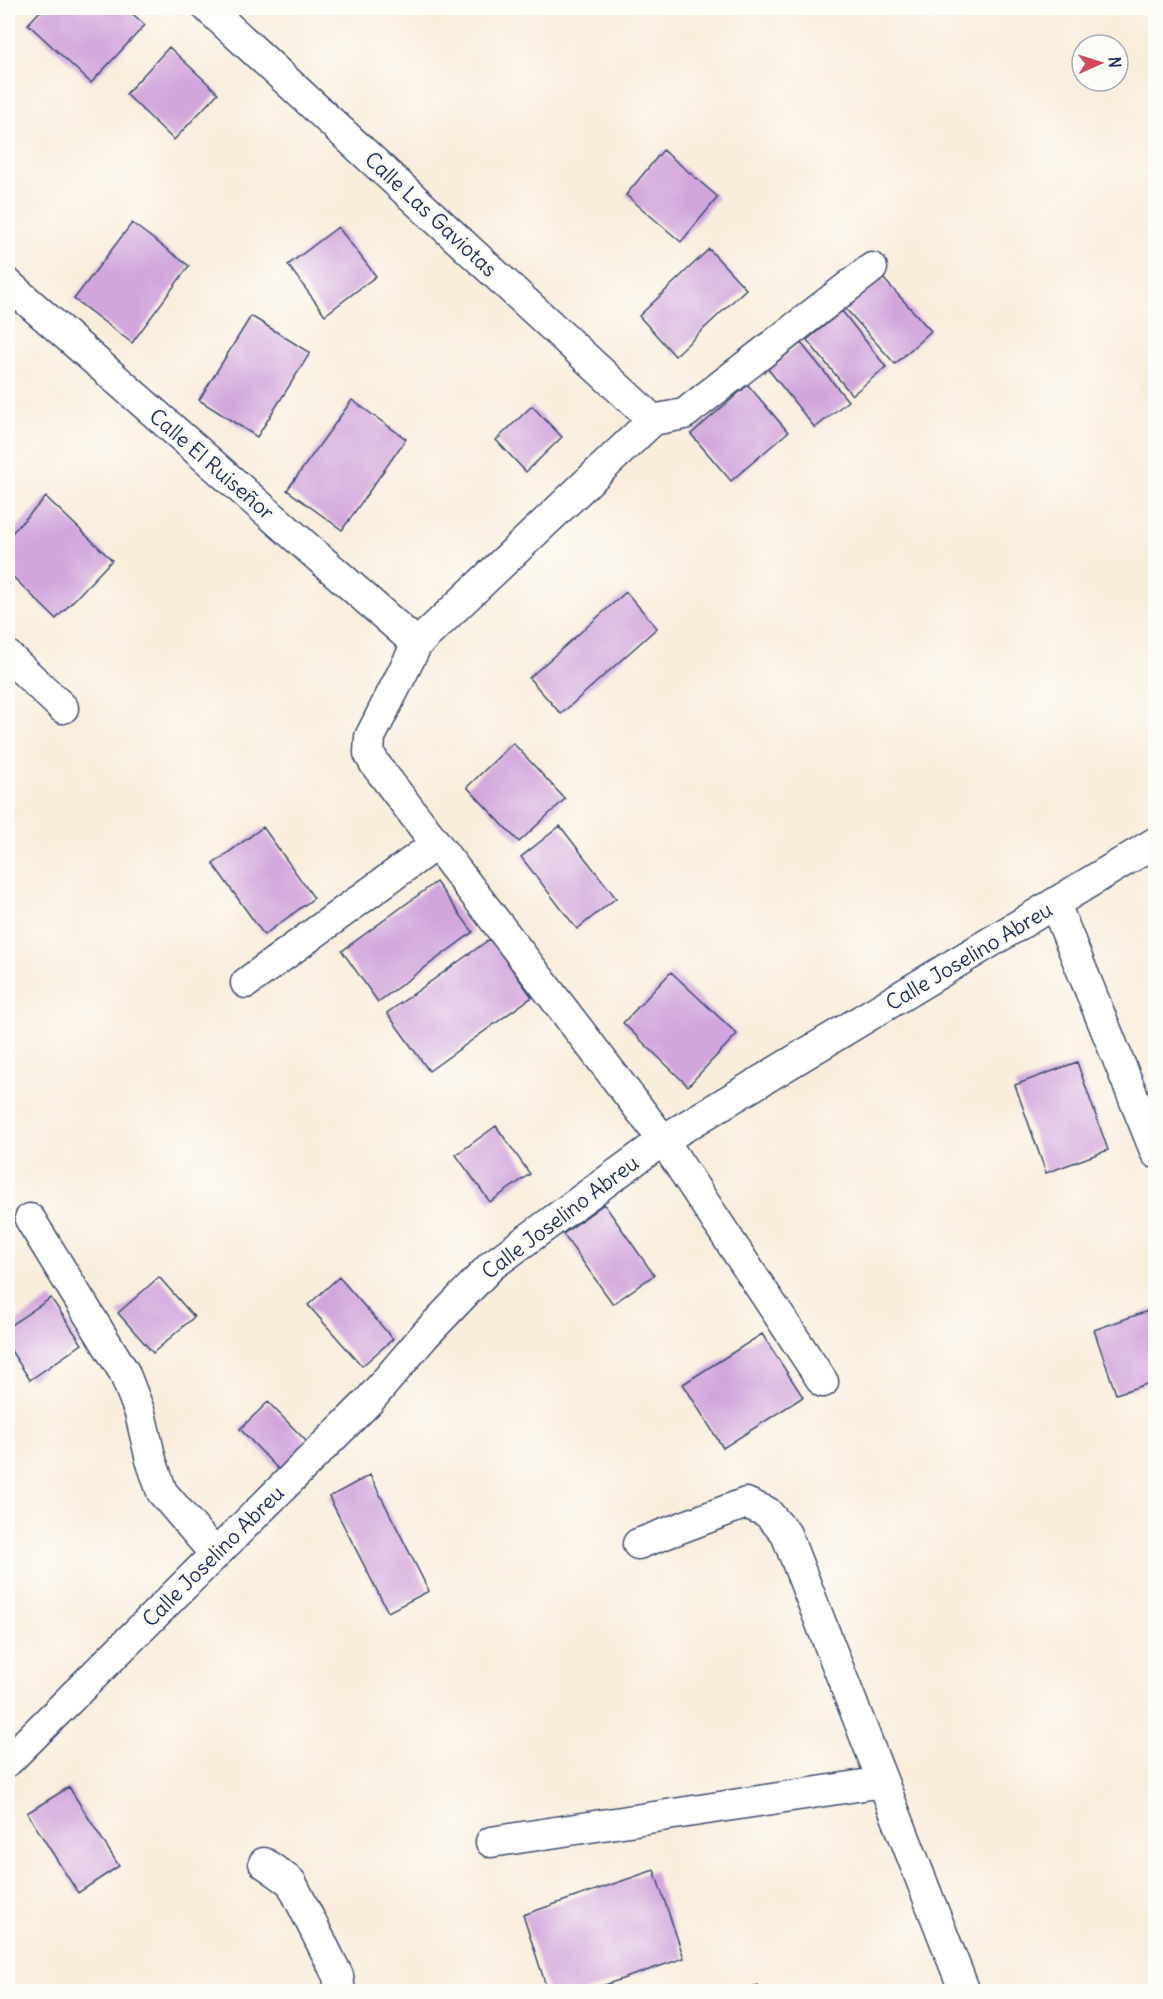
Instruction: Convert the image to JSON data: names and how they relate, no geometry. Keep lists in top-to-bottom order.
{
  "streets": {
    "street": ["Calle Las Gaviotas", "Calle El Ruiseñor", "Calle Joselino Abreu"]
  },
  "north": "right"
}
